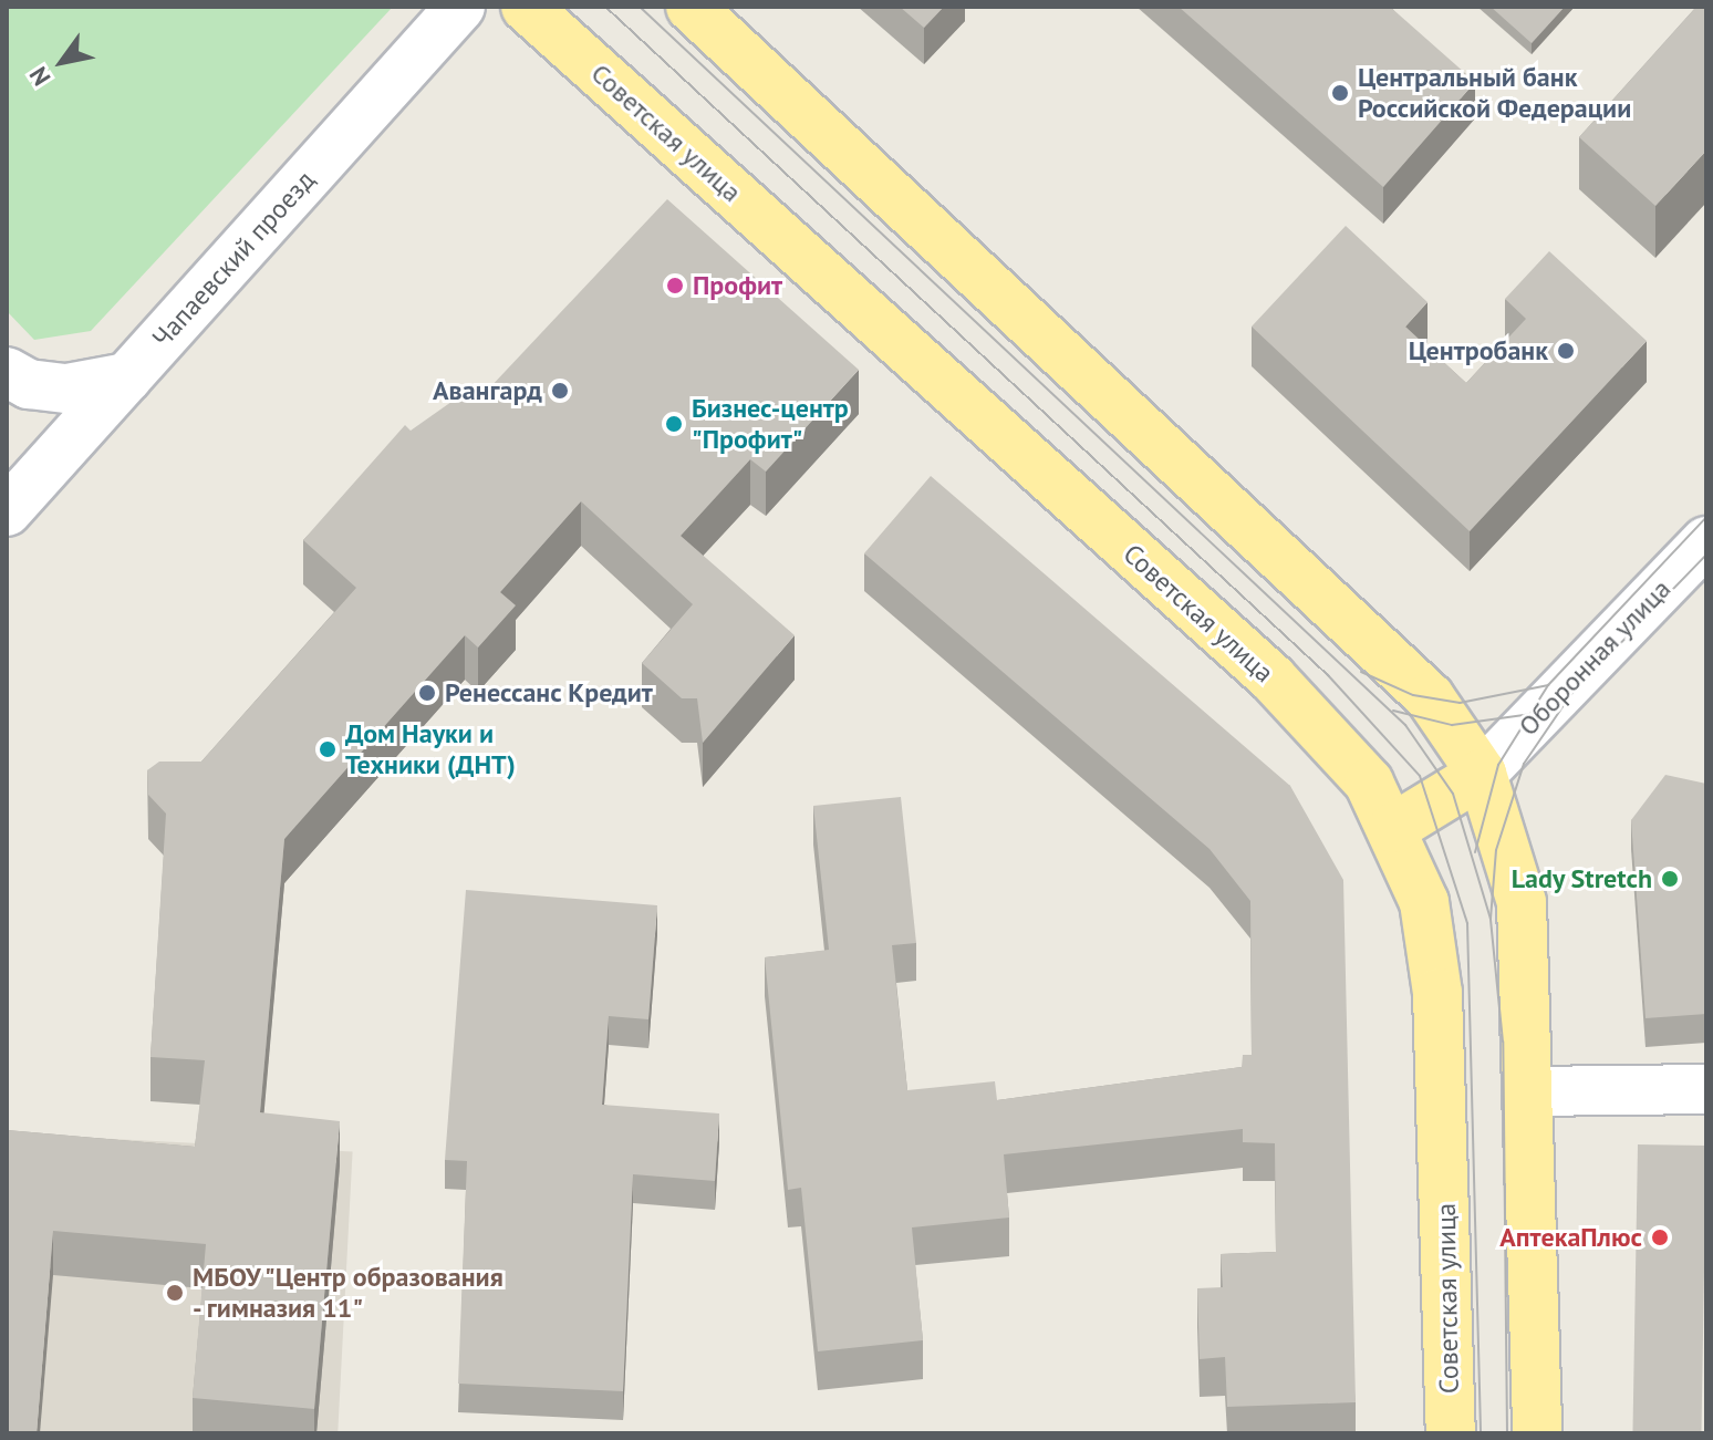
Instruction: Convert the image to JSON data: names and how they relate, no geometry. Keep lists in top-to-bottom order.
{
  "streets": {
    "main road": ["Советская улица"],
    "street": ["Чапаевский проезд", "Оборонная улица"]
  },
  "places": [
    "Центральный банк Российской Федерации",
    "Профит",
    "Центробанк",
    "Авангард",
    "Бизнес-центр \"Профит\"",
    "Ренессанс Кредит",
    "Дом Науки и Техники (ДНТ)",
    "Lady Stretch",
    "АптекаПлюс",
    "МБОУ \"Центр образования - гимназия 11\""
  ],
  "north": "bottom left"
}
